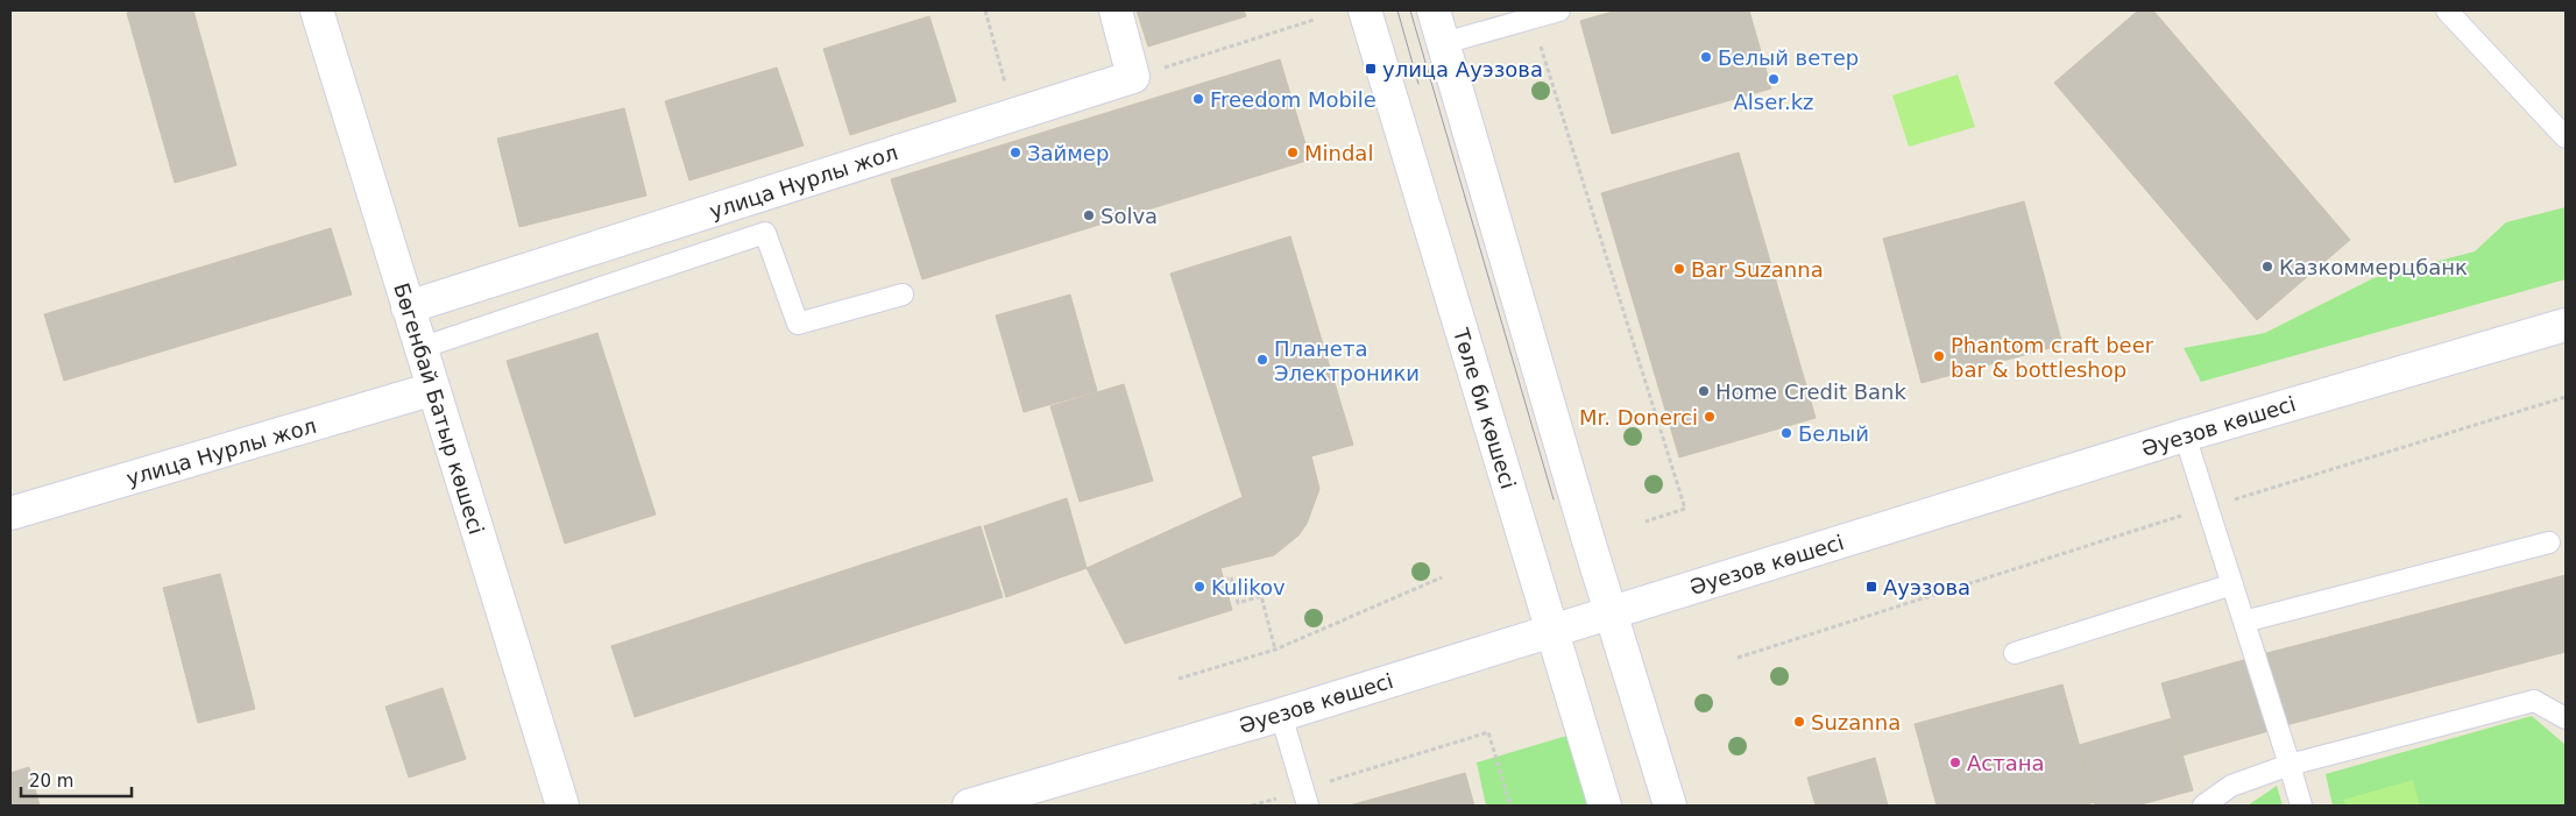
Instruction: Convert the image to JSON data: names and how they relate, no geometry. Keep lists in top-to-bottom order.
{
  "streets": {
    "main road": [
      "улица Нурлы жол",
      "Бөгенбай Батыр көшесі",
      "Төле би көшесі",
      "Әуезов көшесі"
    ]
  },
  "crossings": [
    ["улица Нурлы жол", "Бөгенбай Батыр көшесі"],
    ["Төле би көшесі", "Әуезов көшесі"]
  ],
  "places": {
    "other": [
      "Белый ветер",
      "Alser.kz",
      "Freedom Mobile",
      "Займер",
      "Mindal",
      "Solva",
      "Казкоммерцбанк",
      "Bar Suzanna",
      "Phantom craft beer bar & bottleshop",
      "Планета Электроники",
      "Home Credit Bank",
      "Mr. Donerci",
      "Белый",
      "Kulikov",
      "Suzanna",
      "Астана"
    ],
    "transit": ["улица Ауэзова", "Ауэзова"]
  },
  "scale_bar": "20 m"
}
